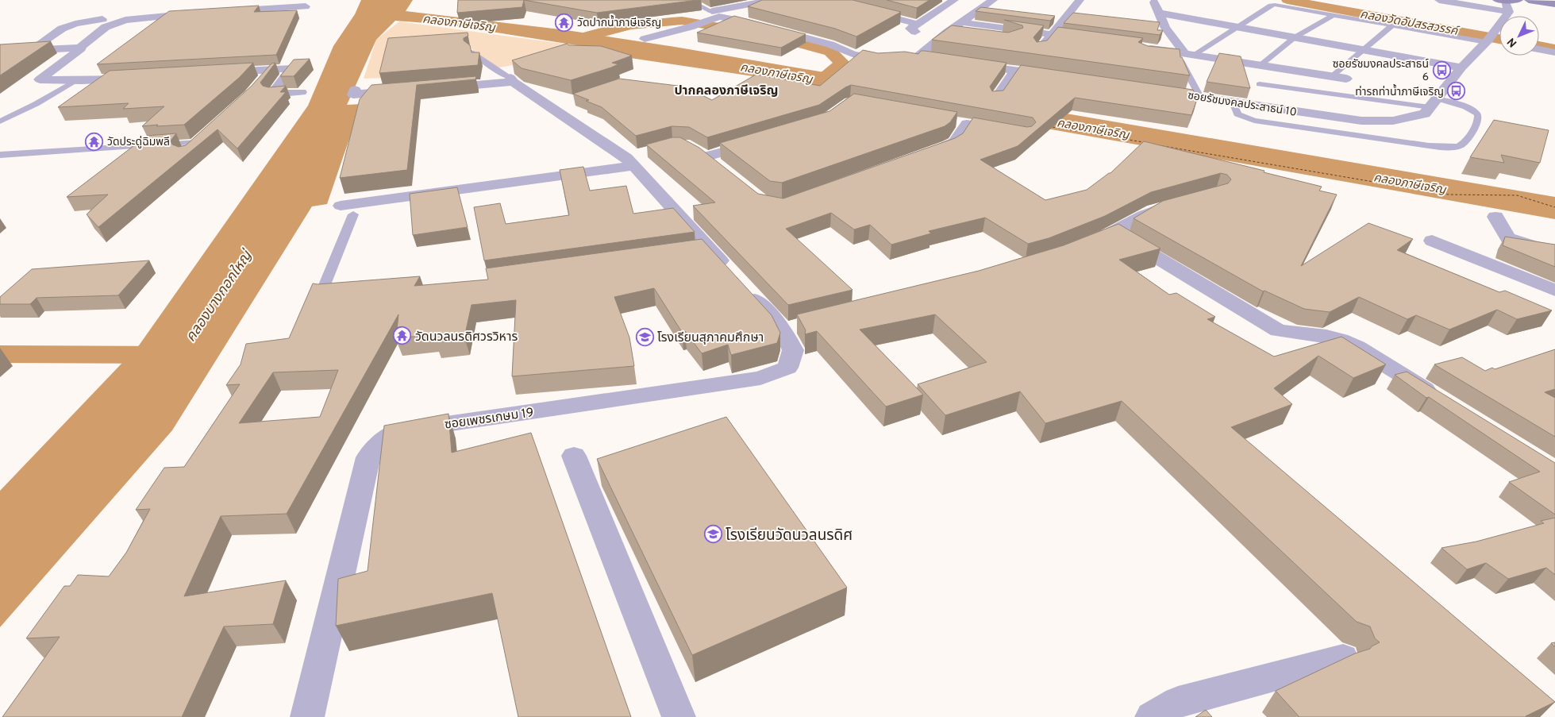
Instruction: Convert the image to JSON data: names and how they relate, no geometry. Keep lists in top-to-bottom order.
{
  "streets": {
    "street": ["ซอยรัชมงคลประสาธน์ 10", "ซอยเพชรเกษม 19"]
  },
  "districts": ["ปากคลองภาษีเจริญ"],
  "water": ["คลองวัดอัปสรสวรรค์", "คลองภาษีเจริญ", "คลองบางกอกใหญ่"],
  "places": {
    "temple": ["วัดปากน้ำภาษีเจริญ", "วัดประดู่ฉิมพลี", "วัดนวลนรดิศวรวิหาร"],
    "bus stop": ["ซอยรัชมงคลประสาธน์ 6", "ท่ารถท่าน้ำภาษีเจริญ"],
    "school or university": ["โรงเรียนสุภาคมศึกษา", "โรงเรียนวัดนวลนรดิศ"]
  },
  "north": "bottom left"
}
